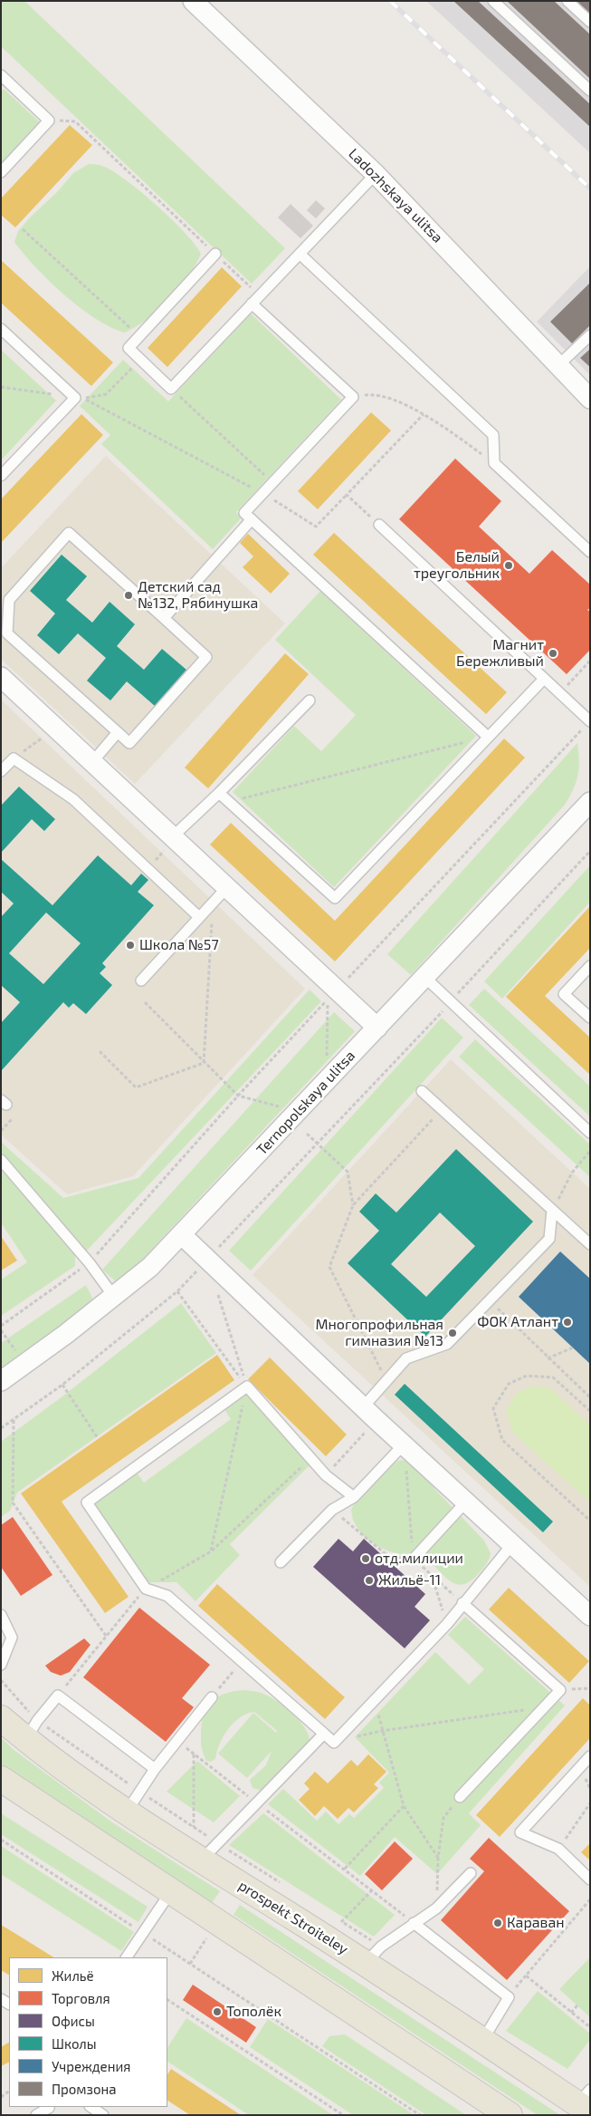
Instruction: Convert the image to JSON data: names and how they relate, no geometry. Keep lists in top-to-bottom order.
{
  "streets": {
    "main road": ["prospekt Stroiteley"],
    "street": ["Ladozhskaya ulitsa", "Ternopolskaya ulitsa"]
  },
  "places": [
    "Белый треугольник",
    "Детский сад №132, Рябинушка",
    "Магнит Бережливый",
    "Школа №57",
    "ФОК Атлант",
    "Многопрофильная гимназия №13",
    "отд.милиции",
    "Жильё-11",
    "Караван",
    "Тополёк"
  ],
  "legend": [
    "Жильё",
    "Торговля",
    "Офисы",
    "Школы",
    "Учреждения",
    "Промзона"
  ]
}
